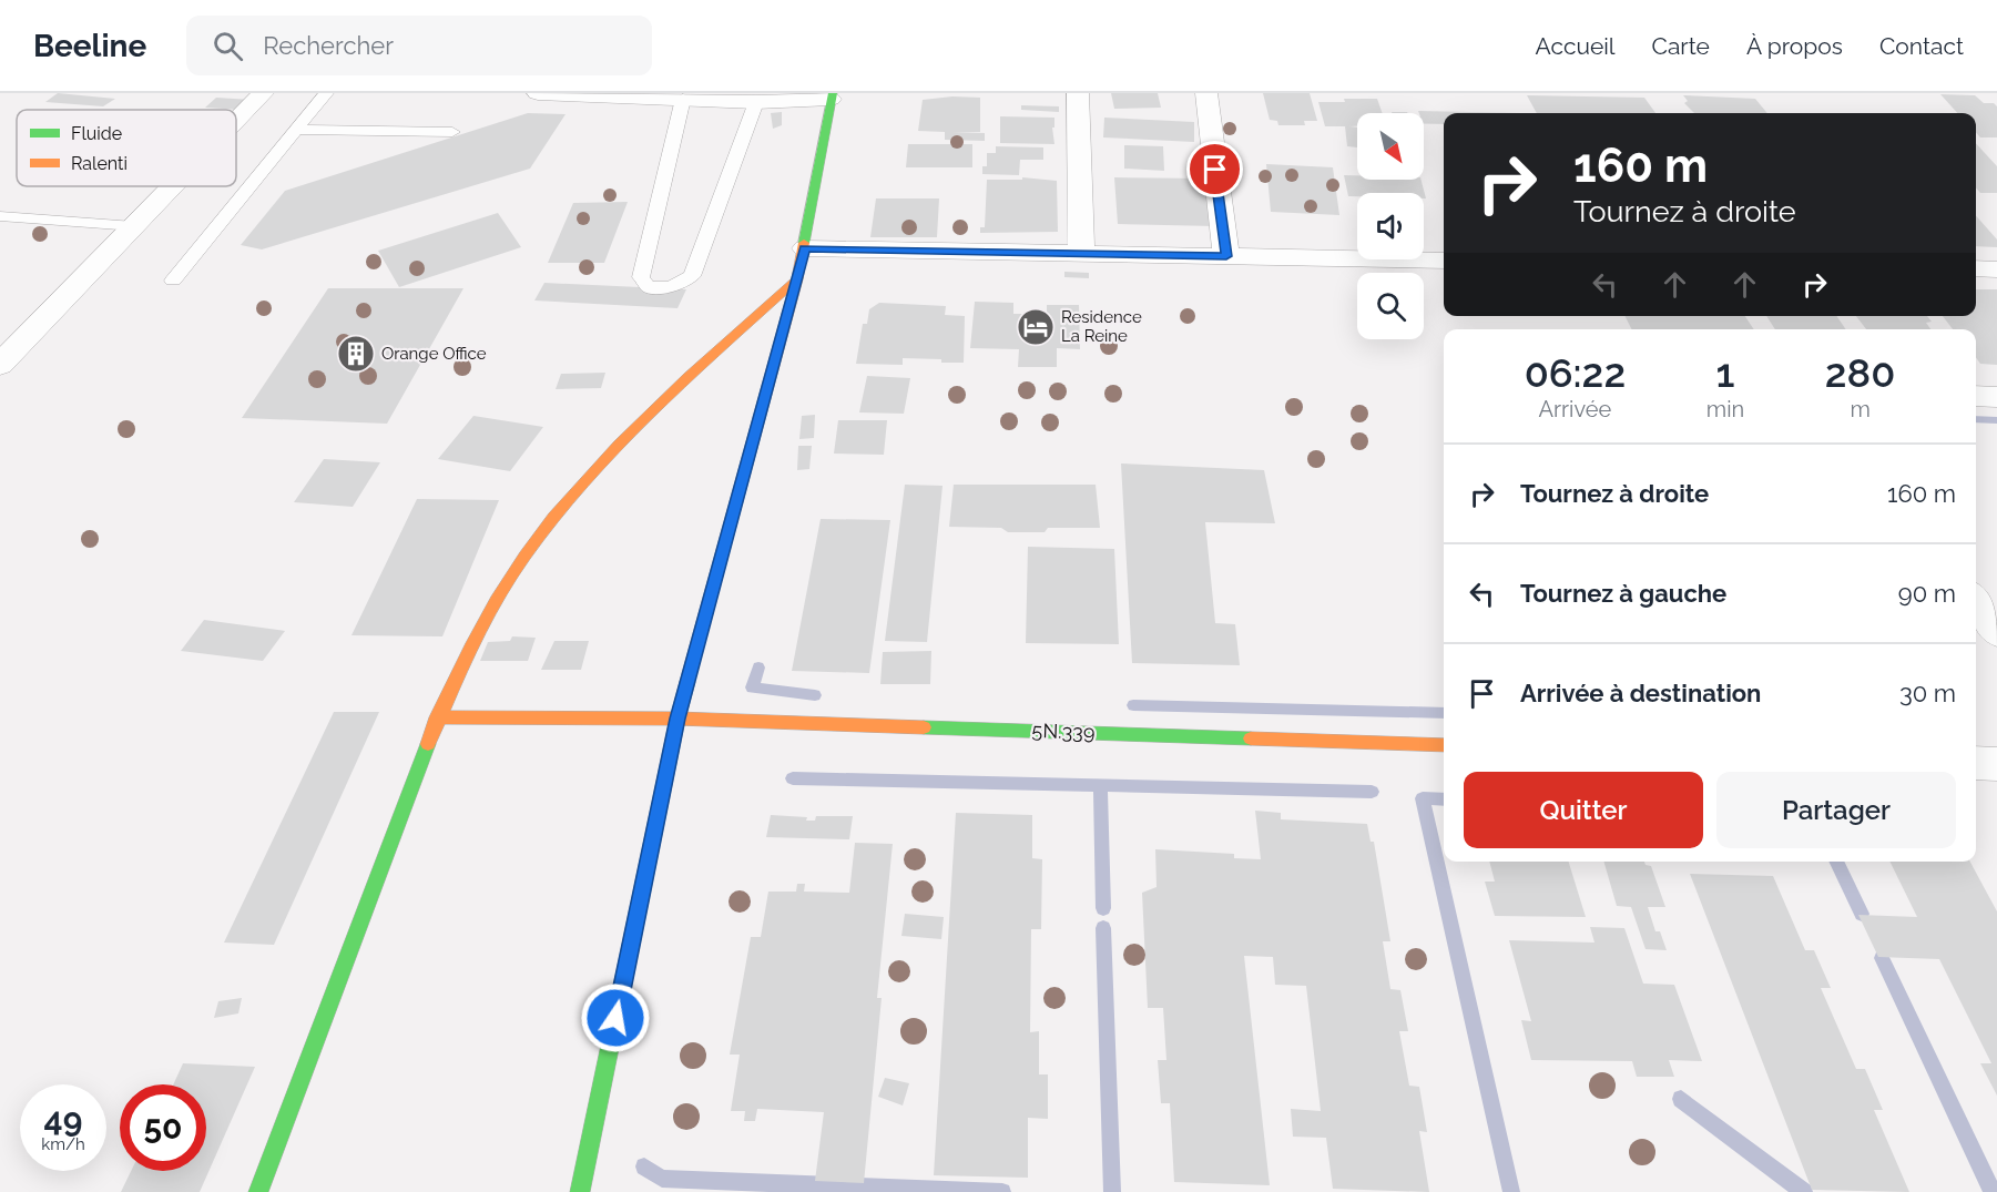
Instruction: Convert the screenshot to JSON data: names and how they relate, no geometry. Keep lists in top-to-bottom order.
{
  "streets": {
    "main road": ["5N.339"]
  },
  "places": {
    "hotel": ["Residence La Reine"],
    "building": ["Orange Office"]
  },
  "legend": ["Fluide", "Ralenti"],
  "north": "bottom right",
  "page": {
    "header": "Beeline",
    "search": "Rechercher",
    "nav": [
      "Accueil",
      "Carte",
      "À propos",
      "Contact"
    ],
    "turn": ["160 m", "Tournez à droite"],
    "eta": [
      "06:22",
      "Arrivée",
      "1",
      "min",
      "280",
      "m"
    ],
    "list": [
      {
        "name": "Tournez à droite",
        "value": "160 m"
      },
      {
        "name": "Tournez à gauche",
        "value": "90 m"
      },
      {
        "name": "Arrivée à destination",
        "value": "30 m"
      }
    ],
    "buttons": ["Quitter", "Partager"],
    "speed": "49 km/h",
    "limit": "50"
  }
}
